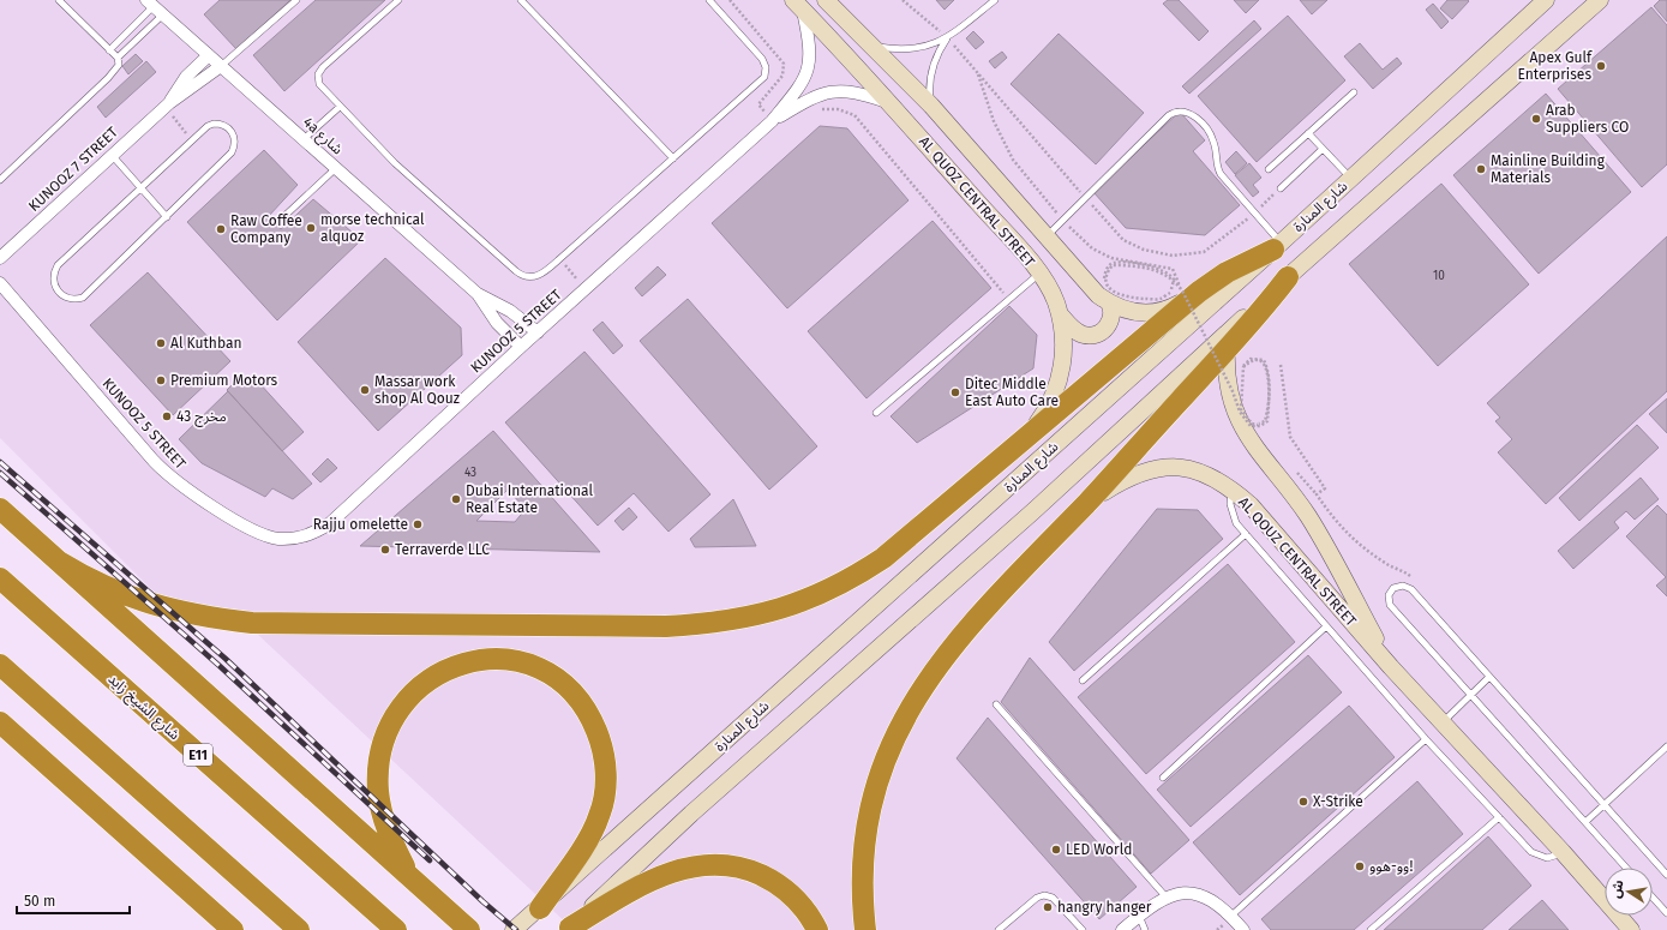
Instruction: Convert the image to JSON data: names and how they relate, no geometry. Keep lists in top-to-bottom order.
{
  "streets": {
    "highway": ["شارع الشيخ زايد", "E11"],
    "main road": ["AL QUOZ CENTRAL STREET", "شارع المنارة", "AL QOUZ CENTRAL STREET"],
    "street": ["4a شارع", "KUNOOZ 7 STREET", "KUNOOZ 5 STREET"]
  },
  "crossings": [
    ["4a شارع", "KUNOOZ 7 STREET"],
    ["4a شارع", "KUNOOZ 5 STREET"],
    ["AL QUOZ CENTRAL STREET", "KUNOOZ 5 STREET"]
  ],
  "places": [
    "Apex Gulf Enterprises",
    "Arab Suppliers CO",
    "Mainline Building Materials",
    "morse technical alquoz",
    "Raw Coffee Company",
    "Al Kuthban",
    "Premium Motors",
    "Massar work shop Al Qouz",
    "Ditec Middle East Auto Care",
    "مخرج 43",
    "Dubai International Real Estate",
    "Rajju omelette",
    "Terraverde LLC",
    "X-Strike",
    "LED World",
    "وو-هوو!",
    "hangry hanger"
  ],
  "house_numbers": ["10", "43"],
  "scale_bar": "50 m",
  "north": "left"
}
